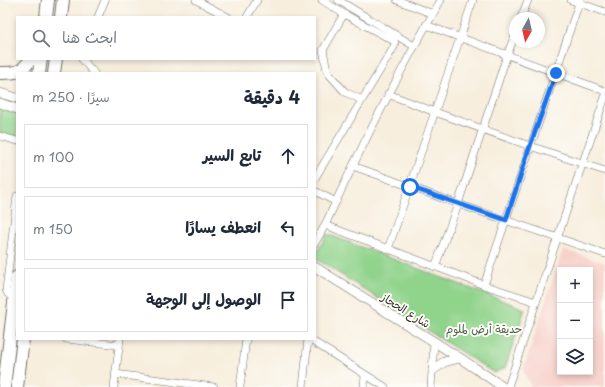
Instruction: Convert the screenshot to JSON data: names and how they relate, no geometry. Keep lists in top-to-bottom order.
{
  "streets": {
    "main road": ["شارع الحجاز"]
  },
  "parks": ["حديقة أرض لملوم"],
  "north": "bottom",
  "page": {
    "search": "ابحث هنا",
    "heading": ["4 دقيقة", "سيرًا · 250 m"],
    "list": [
      ["تابع السير", "100 m"],
      ["انعطف يسارًا", "150 m"],
      "الوصول إلى الوجهة"
    ],
    "map_buttons": ["+", "−"]
  }
}
